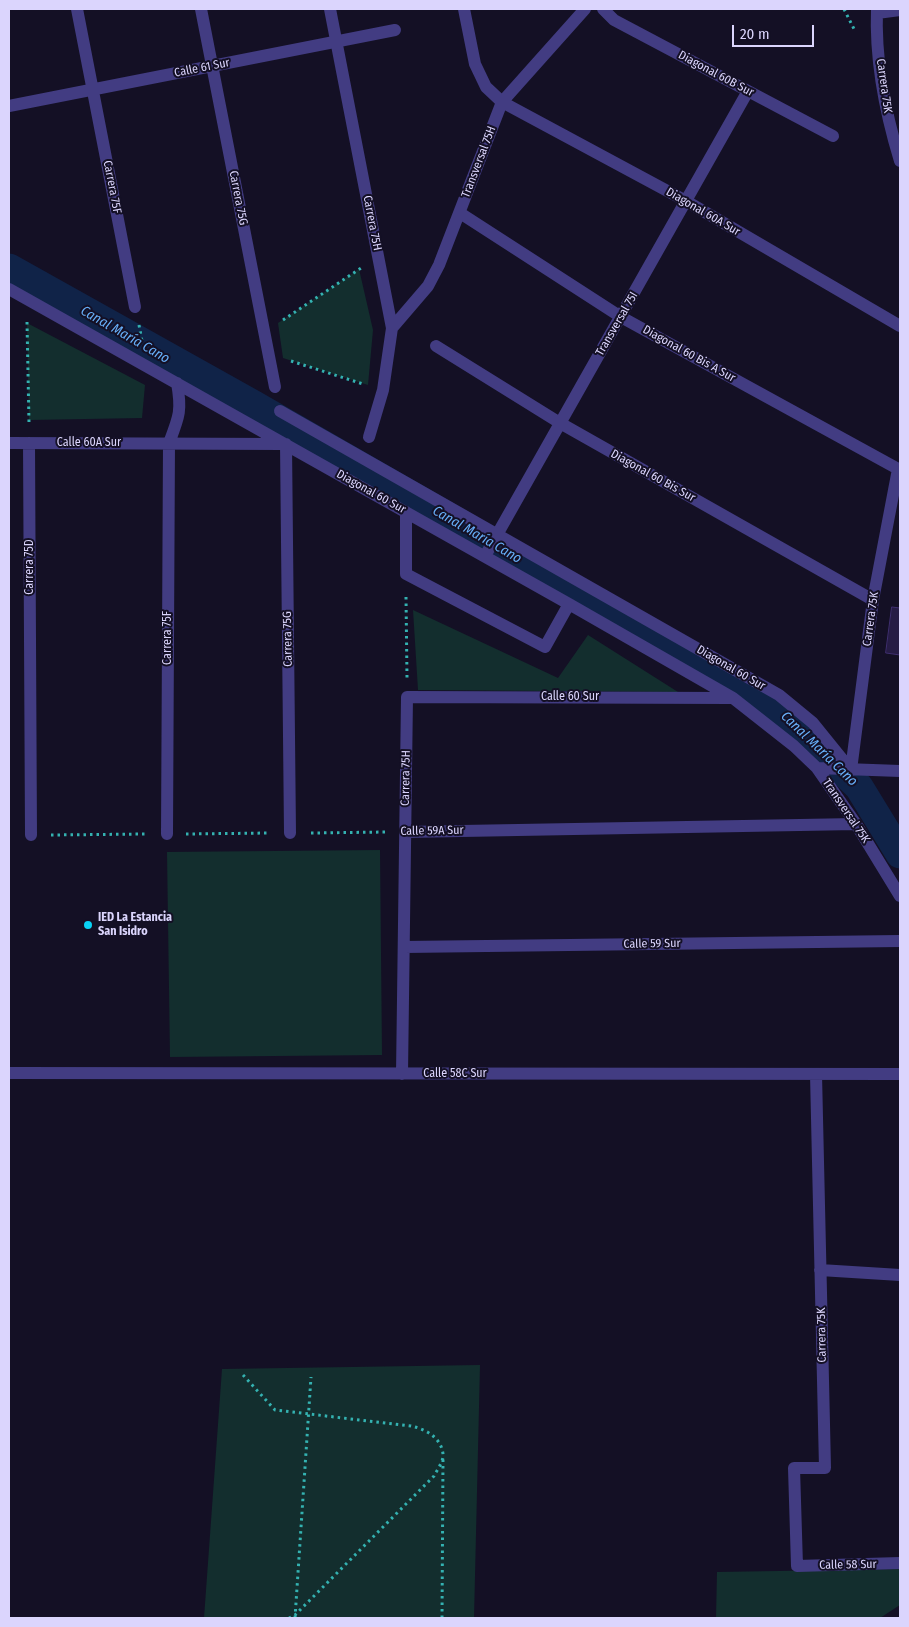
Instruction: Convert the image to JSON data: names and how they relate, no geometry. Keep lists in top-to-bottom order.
{
  "streets": {
    "street": [
      "Calle 61 Sur",
      "Diagonal 60B Sur",
      "Carrera 75K",
      "Transversal 75H",
      "Carrera 75F",
      "Carrera 75G",
      "Diagonal 60A Sur",
      "Carrera 75H",
      "Transversal 75I",
      "Diagonal 60 Bis A Sur",
      "Calle 60A Sur",
      "Diagonal 60 Bis Sur",
      "Diagonal 60 Sur",
      "Carrera 75D",
      "Calle 60 Sur",
      "Transversal 75K",
      "Calle 59A Sur",
      "Calle 59 Sur",
      "Calle 58C Sur",
      "Calle 58 Sur"
    ]
  },
  "crossings": [
    ["Calle 61 Sur", "Carrera 75F"],
    ["Calle 61 Sur", "Carrera 75G"],
    ["Calle 61 Sur", "Carrera 75H"],
    ["Diagonal 60B Sur", "Transversal 75I"],
    ["Carrera 75K", "Diagonal 60 Bis A Sur"],
    ["Carrera 75K", "Diagonal 60 Bis Sur"],
    ["Carrera 75K", "Diagonal 60 Sur"],
    ["Carrera 75K", "Calle 58C Sur"],
    ["Carrera 75K", "Calle 58 Sur"],
    ["Transversal 75H", "Diagonal 60A Sur"],
    ["Transversal 75H", "Carrera 75H"],
    ["Transversal 75H", "Diagonal 60 Bis A Sur"],
    ["Carrera 75F", "Calle 60A Sur"],
    ["Carrera 75F", "Calle 59A Sur"],
    ["Carrera 75G", "Calle 60A Sur"],
    ["Carrera 75G", "Diagonal 60 Sur"],
    ["Carrera 75G", "Calle 59A Sur"],
    ["Diagonal 60A Sur", "Transversal 75I"],
    ["Carrera 75H", "Calle 60 Sur"],
    ["Carrera 75H", "Calle 59A Sur"],
    ["Carrera 75H", "Calle 59 Sur"],
    ["Carrera 75H", "Calle 58C Sur"],
    ["Transversal 75I", "Diagonal 60 Bis A Sur"],
    ["Transversal 75I", "Diagonal 60 Bis Sur"],
    ["Transversal 75I", "Diagonal 60 Sur"],
    ["Calle 60A Sur", "Diagonal 60 Sur"],
    ["Calle 60A Sur", "Carrera 75D"],
    ["Diagonal 60 Sur", "Calle 60 Sur"],
    ["Diagonal 60 Sur", "Transversal 75K"],
    ["Carrera 75D", "Calle 59A Sur"],
    ["Calle 60 Sur", "Transversal 75K"],
    ["Transversal 75K", "Calle 59A Sur"]
  ],
  "water": ["Canal María Cano"],
  "places": ["IED La Estancia San Isidro"],
  "scale_bar": "20 m"
}
